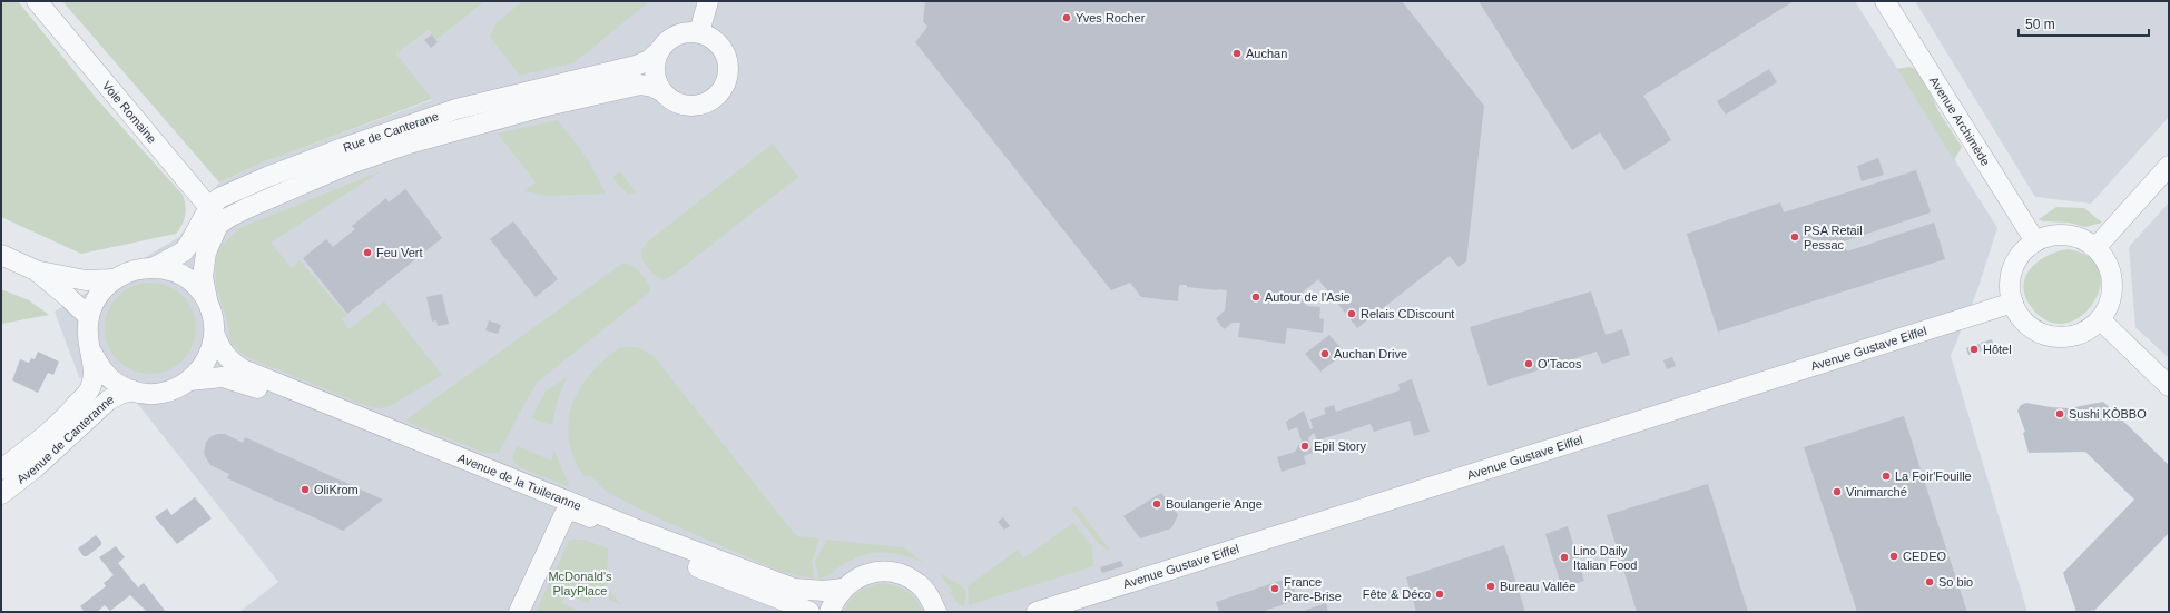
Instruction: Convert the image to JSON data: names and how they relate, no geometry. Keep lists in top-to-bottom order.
{
  "streets": {
    "street": [
      "Voie Romaine",
      "Avenue Archimède",
      "Rue de Canterane",
      "Avenue Gustave Eiffel",
      "Avenue de Canteranne",
      "Avenue de la Tuileranne"
    ]
  },
  "crossings": [
    ["Voie Romaine", "Rue de Canterane"],
    ["Avenue Archimède", "Avenue Gustave Eiffel"],
    ["Rue de Canterane", "Avenue de Canteranne"],
    ["Rue de Canterane", "Avenue de la Tuileranne"],
    ["Avenue de Canteranne", "Avenue de la Tuileranne"]
  ],
  "parks": ["McDonald's PlayPlace"],
  "places": [
    "Yves Rocher",
    "Auchan",
    "PSA Retail Pessac",
    "Feu Vert",
    "Autour de l'Asie",
    "Relais CDiscount",
    "Hôtel",
    "Auchan Drive",
    "O'Tacos",
    "Sushi KÒBBO",
    "Epil Story",
    "La Foir'Fouille",
    "OliKrom",
    "Vinimarché",
    "Boulangerie Ange",
    "CEDEO",
    "Lino Daily Italian Food",
    "So bio",
    "Bureau Vallée",
    "France Pare-Brise",
    "Fête & Déco"
  ],
  "scale_bar": "50 m"
}
